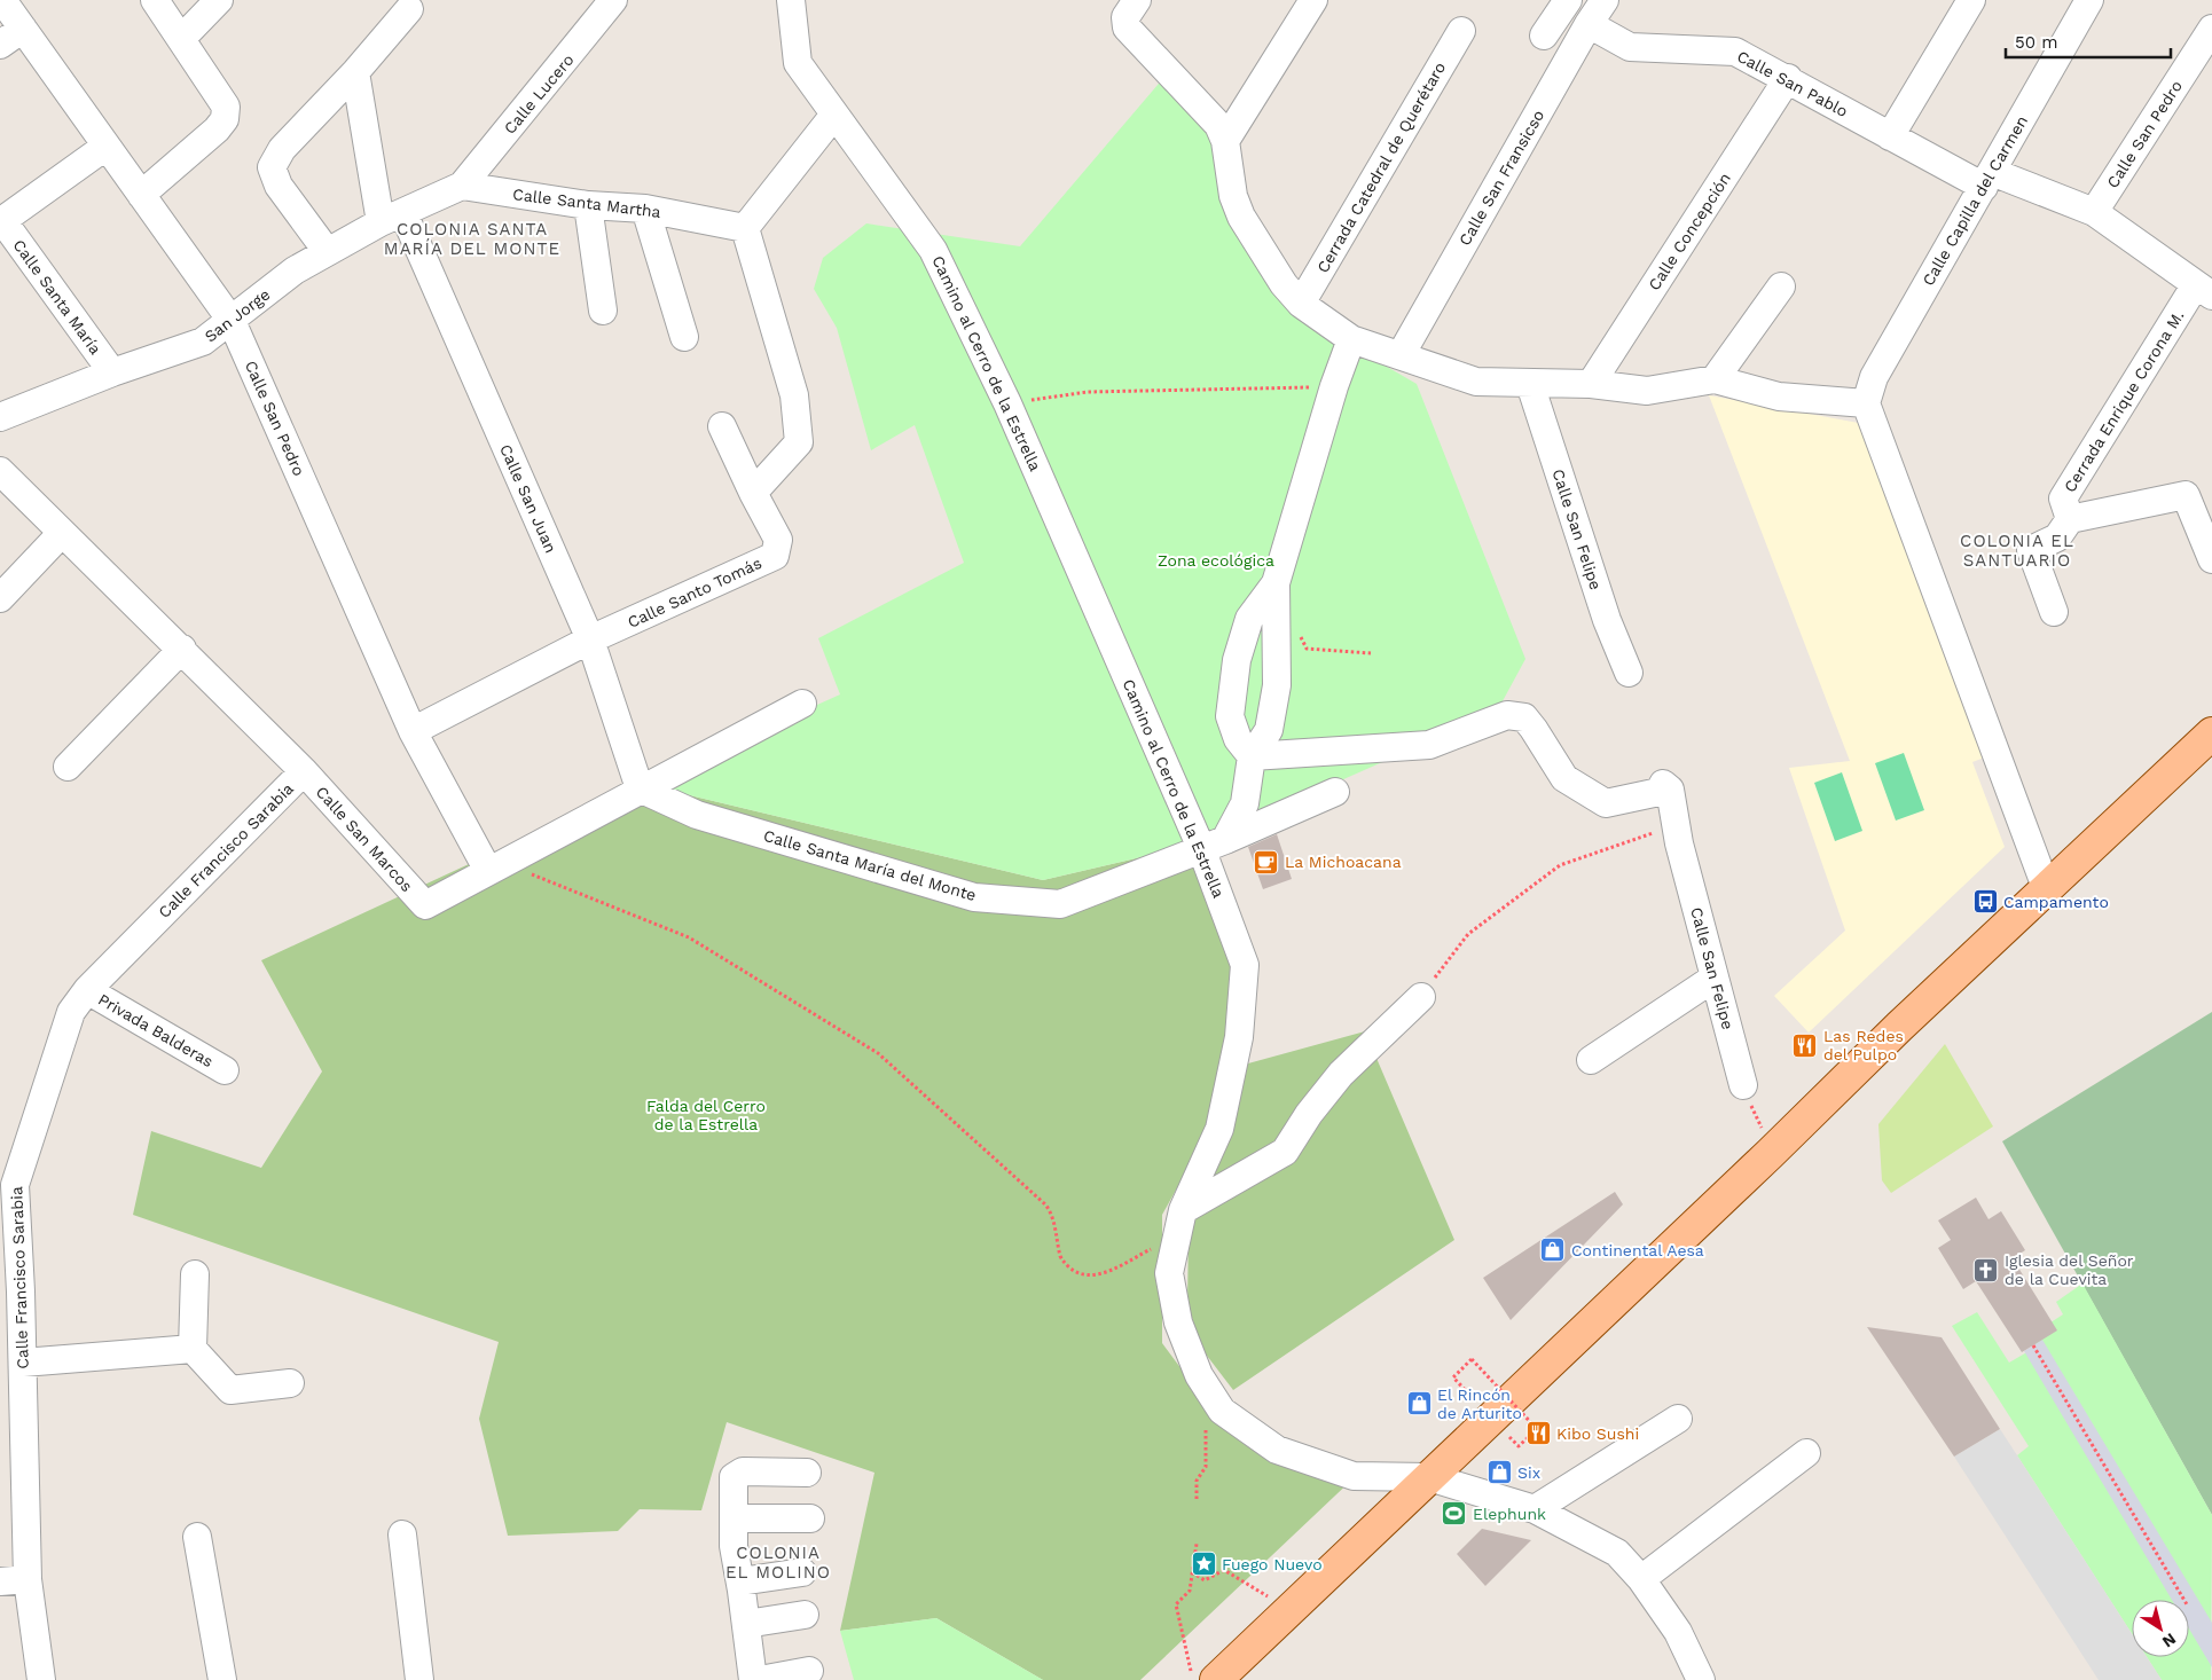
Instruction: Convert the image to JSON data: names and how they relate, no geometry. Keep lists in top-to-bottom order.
{
  "streets": {
    "street": [
      "Calle San Pablo",
      "Calle Lucero",
      "Calle San Pedro",
      "Cerrada Catedral de Querétaro",
      "Calle San Fransicso",
      "Calle Capilla del Carmen",
      "Calle Santa Martha",
      "Calle Concepción",
      "Calle Santa María",
      "San Jorge",
      "Camino al Cerro de la Estrella",
      "Cerrada Enrique Corona M.",
      "Calle San Juan",
      "Calle San Felipe",
      "Calle Santo Tomás",
      "Calle San Marcos",
      "Calle Francisco Sarabia",
      "Calle Santa María del Monte",
      "Privada Balderas"
    ]
  },
  "crossings": [
    ["Calle San Pablo", "Calle San Pedro"],
    ["Calle San Pablo", "Calle San Fransicso"],
    ["Calle San Pablo", "Calle Capilla del Carmen"],
    ["Calle San Pablo", "Calle Concepción"],
    ["Calle San Pablo", "Cerrada Enrique Corona M."],
    ["Calle Lucero", "Calle Santa Martha"],
    ["Calle Lucero", "San Jorge"],
    ["Calle San Pedro", "San Jorge"],
    ["Calle San Pedro", "Calle Santo Tomás"],
    ["Calle San Pedro", "Calle San Marcos"],
    ["Calle Santa Martha", "San Jorge"],
    ["Calle Santa María", "San Jorge"],
    ["San Jorge", "Calle San Juan"],
    ["Camino al Cerro de la Estrella", "Calle Santa María del Monte"],
    ["Calle San Juan", "Calle Santo Tomás"],
    ["Calle San Juan", "Calle San Marcos"],
    ["Calle San Juan", "Calle Santa María del Monte"],
    ["Calle San Marcos", "Calle Francisco Sarabia"],
    ["Calle San Marcos", "Calle Santa María del Monte"],
    ["Calle Francisco Sarabia", "Privada Balderas"]
  ],
  "districts": ["COLONIA SANTA MARÍA DEL MONTE", "COLONIA EL SANTUARIO", "COLONIA EL MOLINO"],
  "parks": ["Zona ecológica", "Falda del Cerro de la Estrella"],
  "places": {
    "cafe": ["La Michoacana"],
    "bus stop": ["Campamento"],
    "restaurant": ["Las Redes del Pulpo", "Kibo Sushi"],
    "shop": ["Continental Aesa", "El Rincón de Arturito", "Six"],
    "church": ["Iglesia del Señor de la Cuevita"],
    "sports": ["Elephunk"],
    "place": ["Fuego Nuevo"]
  },
  "scale_bar": "50 m",
  "north": "bottom right"
}
